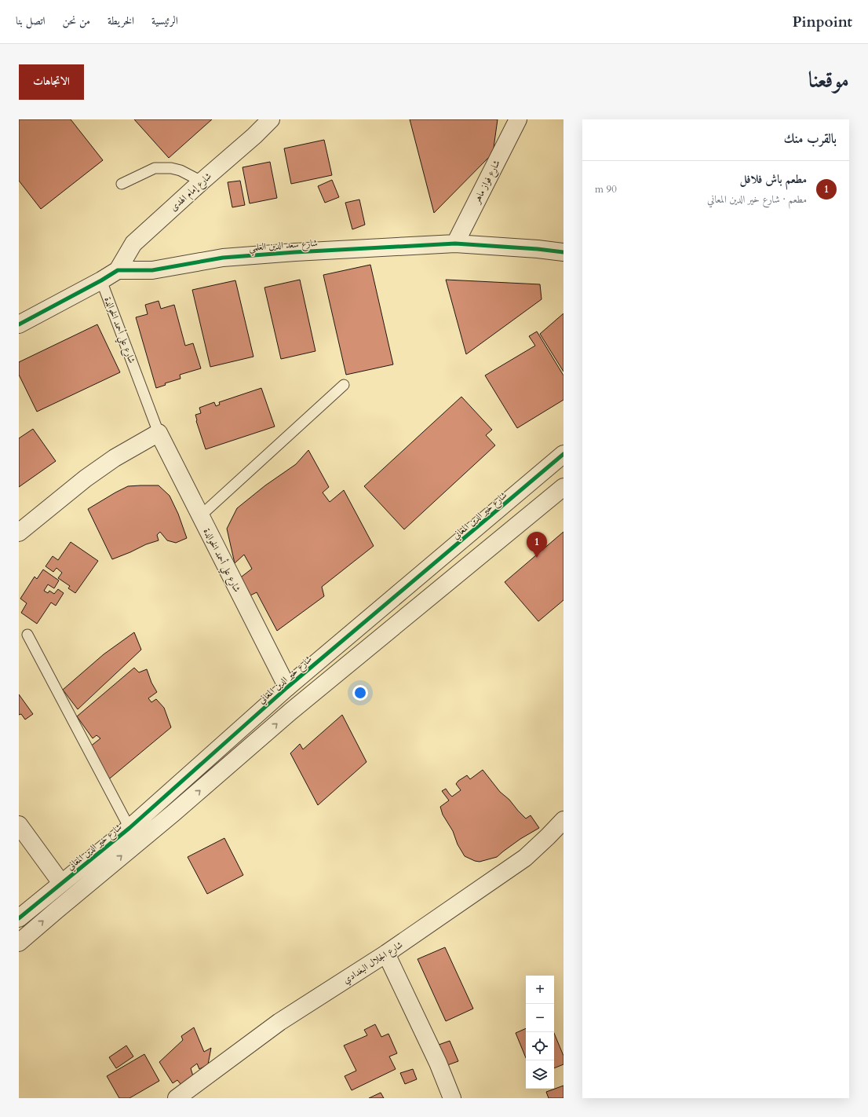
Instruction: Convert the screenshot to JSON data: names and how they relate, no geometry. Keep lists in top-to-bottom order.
{
  "streets": {
    "street": [
      "شارع فواز ماهر",
      "شارع إمام الهدى",
      "شارع سعد الدين العلمي",
      "شارع علي أحمد الخوالدة",
      "شارع خير الدين المعاني",
      "شارع الجلال البغدادي"
    ]
  },
  "crossings": [
    ["شارع فواز ماهر", "شارع سعد الدين العلمي"],
    ["شارع إمام الهدى", "شارع سعد الدين العلمي"],
    ["شارع علي أحمد الخوالدة", "شارع خير الدين المعاني"]
  ],
  "page": {
    "header": "Pinpoint",
    "nav": [
      "الرئيسية",
      "الخريطة",
      "من نحن",
      "اتصل بنا"
    ],
    "title": "موقعنا",
    "buttons": "الاتجاهات",
    "heading": "بالقرب منك",
    "list": [
      {
        "mark": "1",
        "name": "مطعم باش فلافل",
        "note": "مطعم · شارع خير الدين المعاني",
        "value": "90 m"
      }
    ],
    "pins": "1",
    "map_buttons": ["+", "−"]
  }
}
